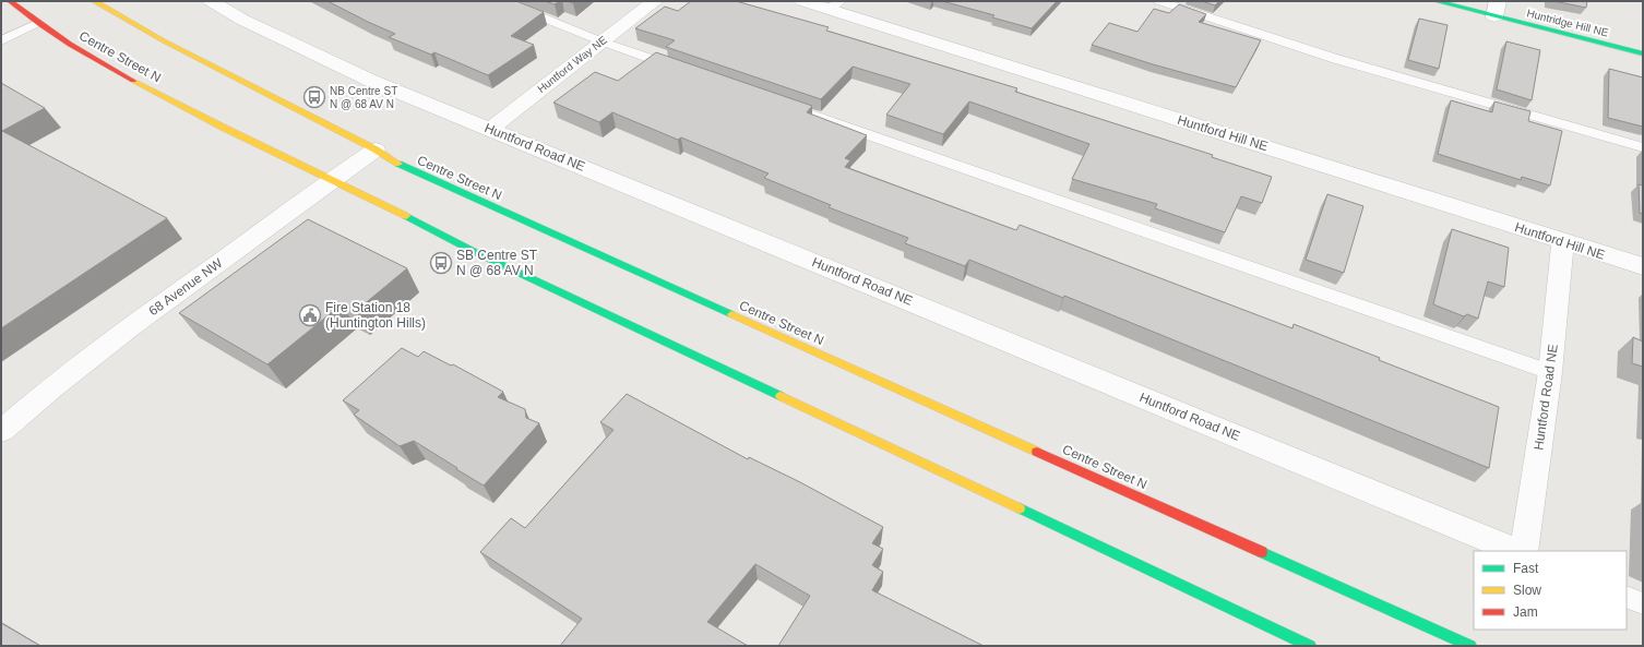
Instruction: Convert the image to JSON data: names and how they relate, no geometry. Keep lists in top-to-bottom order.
{
  "streets": {
    "main road": ["Huntridge Hill NE", "Centre Street N"],
    "street": [
      "Huntford Way NE",
      "Huntford Hill NE",
      "Huntford Road NE",
      "68 Avenue NW"
    ]
  },
  "crossings": [
    ["Centre Street N", "68 Avenue NW"],
    ["Huntford Way NE", "Huntford Road NE"],
    ["Huntford Hill NE", "Huntford Road NE"]
  ],
  "places": {
    "bus stop": ["NB Centre ST N @ 68 AV N", "SB Centre ST N @ 68 AV N"],
    "public building": ["Fire Station 18 (Huntington Hills)"]
  },
  "legend": ["Fast", "Slow", "Jam"]
}
